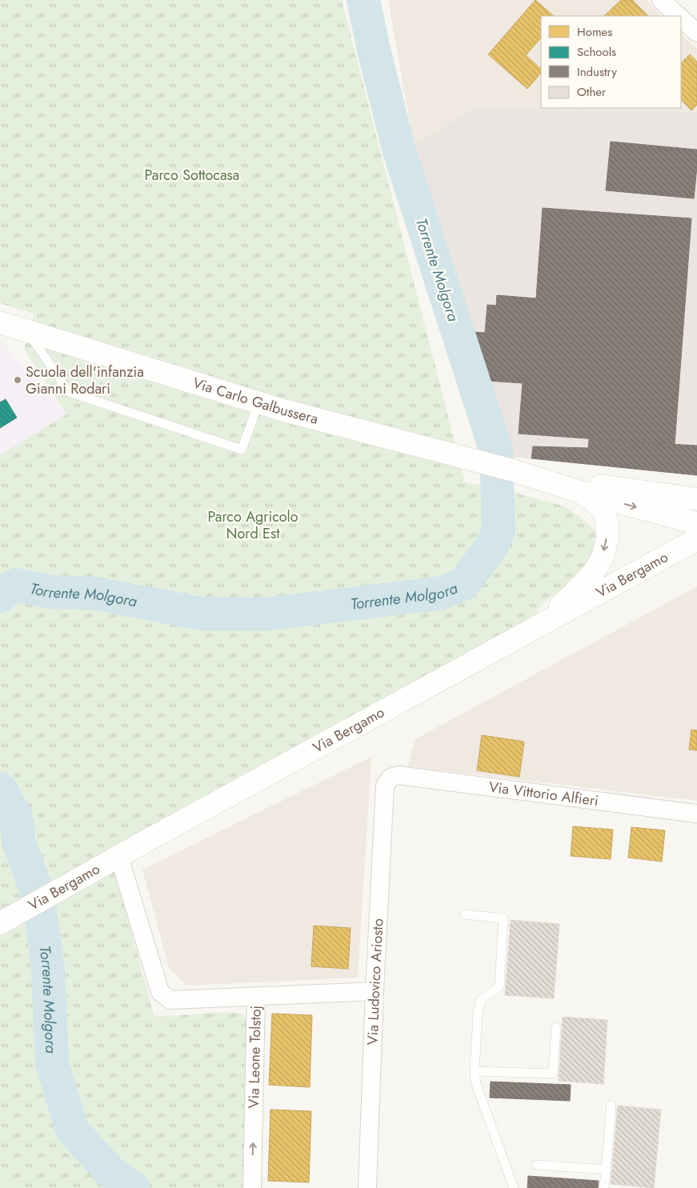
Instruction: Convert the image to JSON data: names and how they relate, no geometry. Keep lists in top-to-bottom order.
{
  "streets": {
    "street": [
      "Via Carlo Galbussera",
      "Via Bergamo",
      "Via Vittorio Alfieri",
      "Via Ludovico Ariosto",
      "Via Leone Tolstoj"
    ]
  },
  "crossings": [
    ["Via Carlo Galbussera", "Via Bergamo"],
    ["Via Vittorio Alfieri", "Via Ludovico Ariosto"],
    ["Via Ludovico Ariosto", "Via Leone Tolstoj"]
  ],
  "one_way": ["Via Leone Tolstoj"],
  "water": ["Torrente Molgora"],
  "parks": ["Parco Sottocasa", "Parco Agricolo Nord Est"],
  "places": ["Scuola dell'infanzia Gianni Rodari"],
  "legend": [
    "Homes",
    "Schools",
    "Industry",
    "Other"
  ]
}
